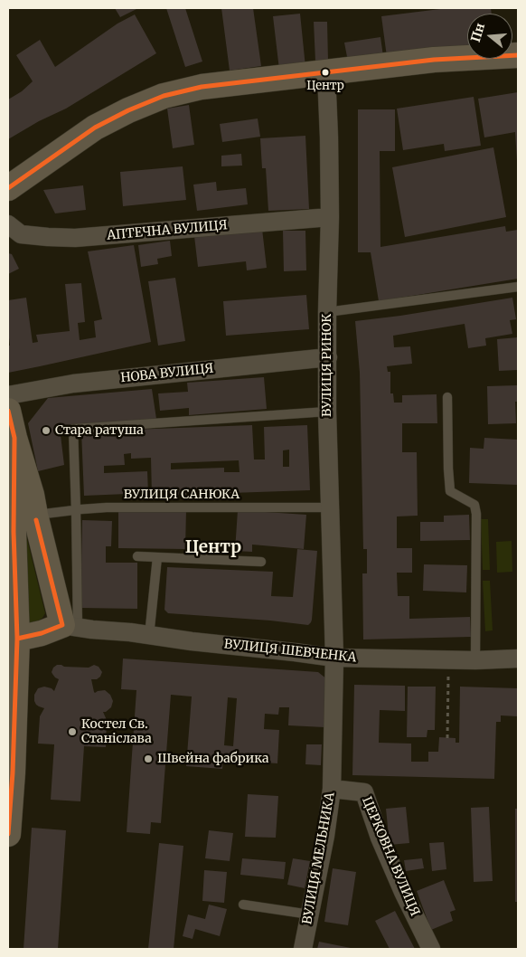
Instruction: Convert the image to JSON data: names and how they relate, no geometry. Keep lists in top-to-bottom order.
{
  "streets": {
    "street": [
      "АПТЕЧНА ВУЛИЦЯ",
      "ВУЛИЦЯ РИНОК",
      "НОВА ВУЛИЦЯ",
      "ВУЛИЦЯ ШЕВЧЕНКА",
      "ЦЕРКОВНА ВУЛИЦЯ",
      "ВУЛИЦЯ МЕЛЬНИКА"
    ],
    "lane": ["ВУЛИЦЯ САНЮКА"]
  },
  "crossings": [
    ["АПТЕЧНА ВУЛИЦЯ", "ВУЛИЦЯ РИНОК"],
    ["ВУЛИЦЯ РИНОК", "НОВА ВУЛИЦЯ"],
    ["ВУЛИЦЯ РИНОК", "ВУЛИЦЯ САНЮКА"],
    ["ВУЛИЦЯ РИНОК", "ВУЛИЦЯ ШЕВЧЕНКА"],
    ["ВУЛИЦЯ РИНОК", "ВУЛИЦЯ МЕЛЬНИКА"],
    ["ВУЛИЦЯ ШЕВЧЕНКА", "ВУЛИЦЯ МЕЛЬНИКА"],
    ["ЦЕРКОВНА ВУЛИЦЯ", "ВУЛИЦЯ МЕЛЬНИКА"]
  ],
  "districts": ["Центр"],
  "places": [
    "Центр",
    "Стара ратуша",
    "Костел Св. Станіслава",
    "Швейна фабрика"
  ],
  "north": "left"
}
